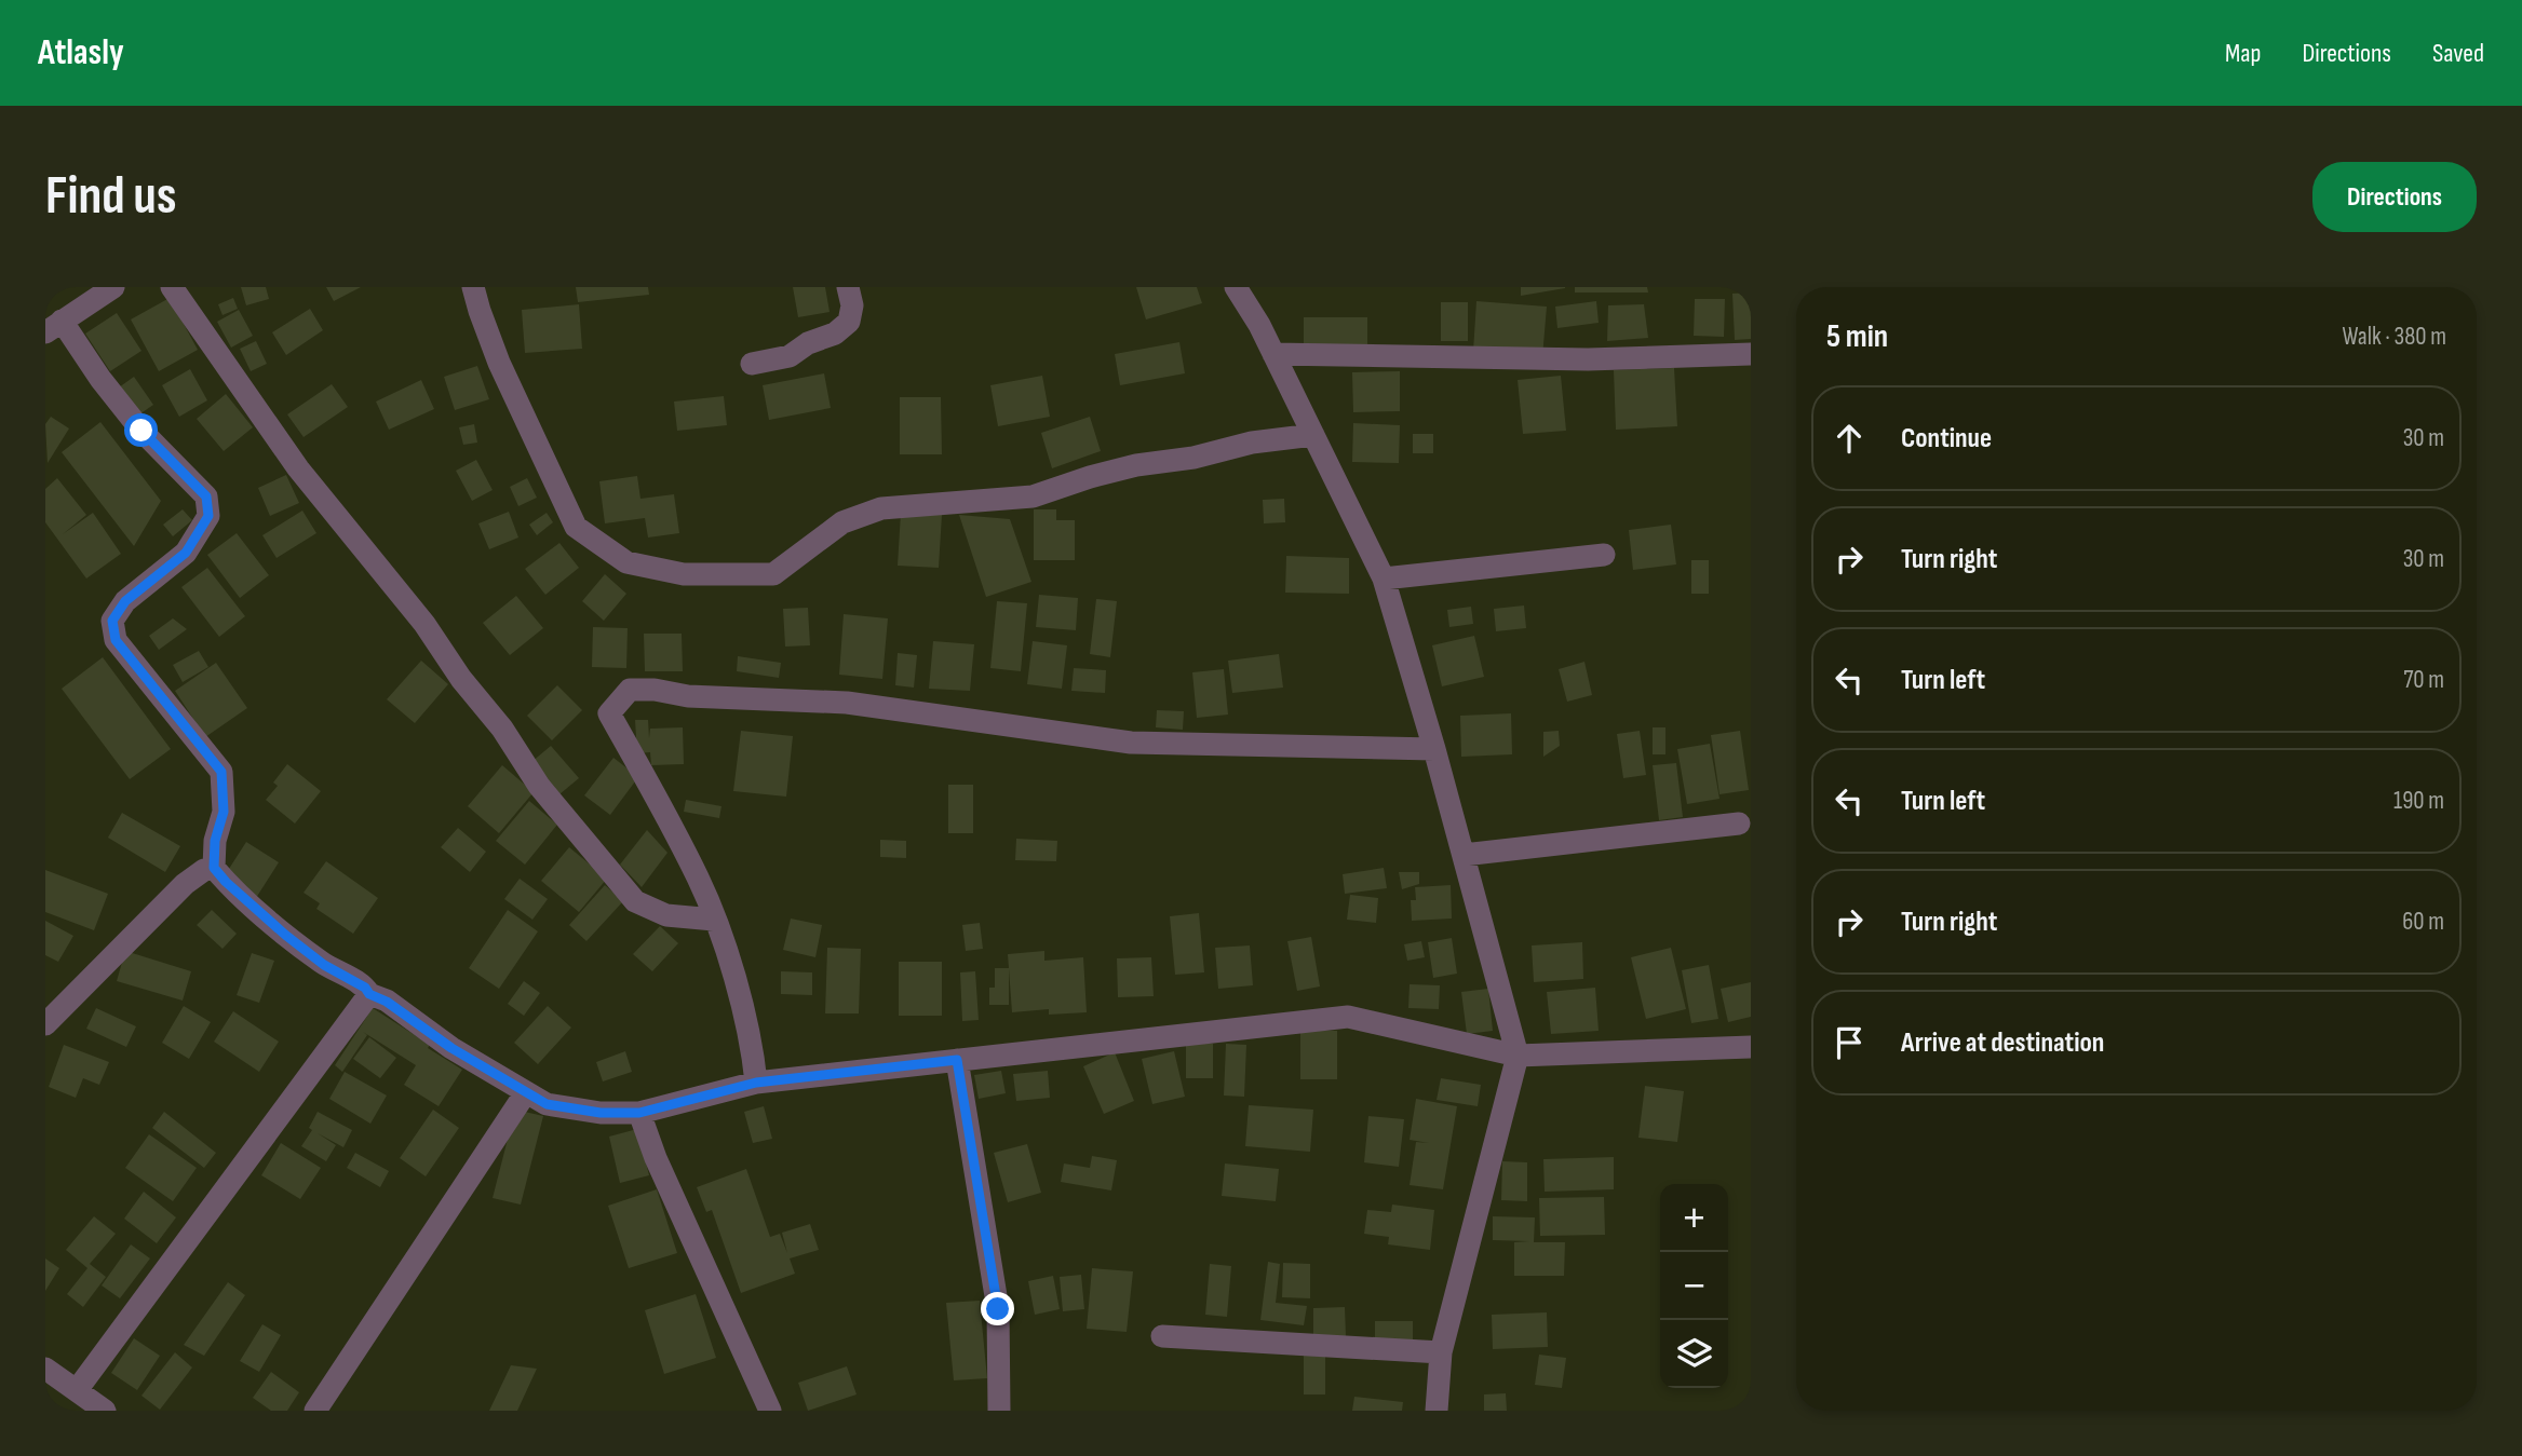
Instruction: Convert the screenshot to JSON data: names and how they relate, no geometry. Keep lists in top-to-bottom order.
{
  "page": {
    "header": "Atlasly",
    "nav": ["Map", "Directions", "Saved"],
    "buttons": "Directions",
    "title": "Find us",
    "heading": ["5 min", "Walk · 380 m"],
    "list": [
      ["Continue", "30 m"],
      ["Turn right", "30 m"],
      ["Turn left", "70 m"],
      ["Turn left", "190 m"],
      ["Turn right", "60 m"],
      "Arrive at destination"
    ],
    "map_buttons": ["+", "−"]
  }
}
